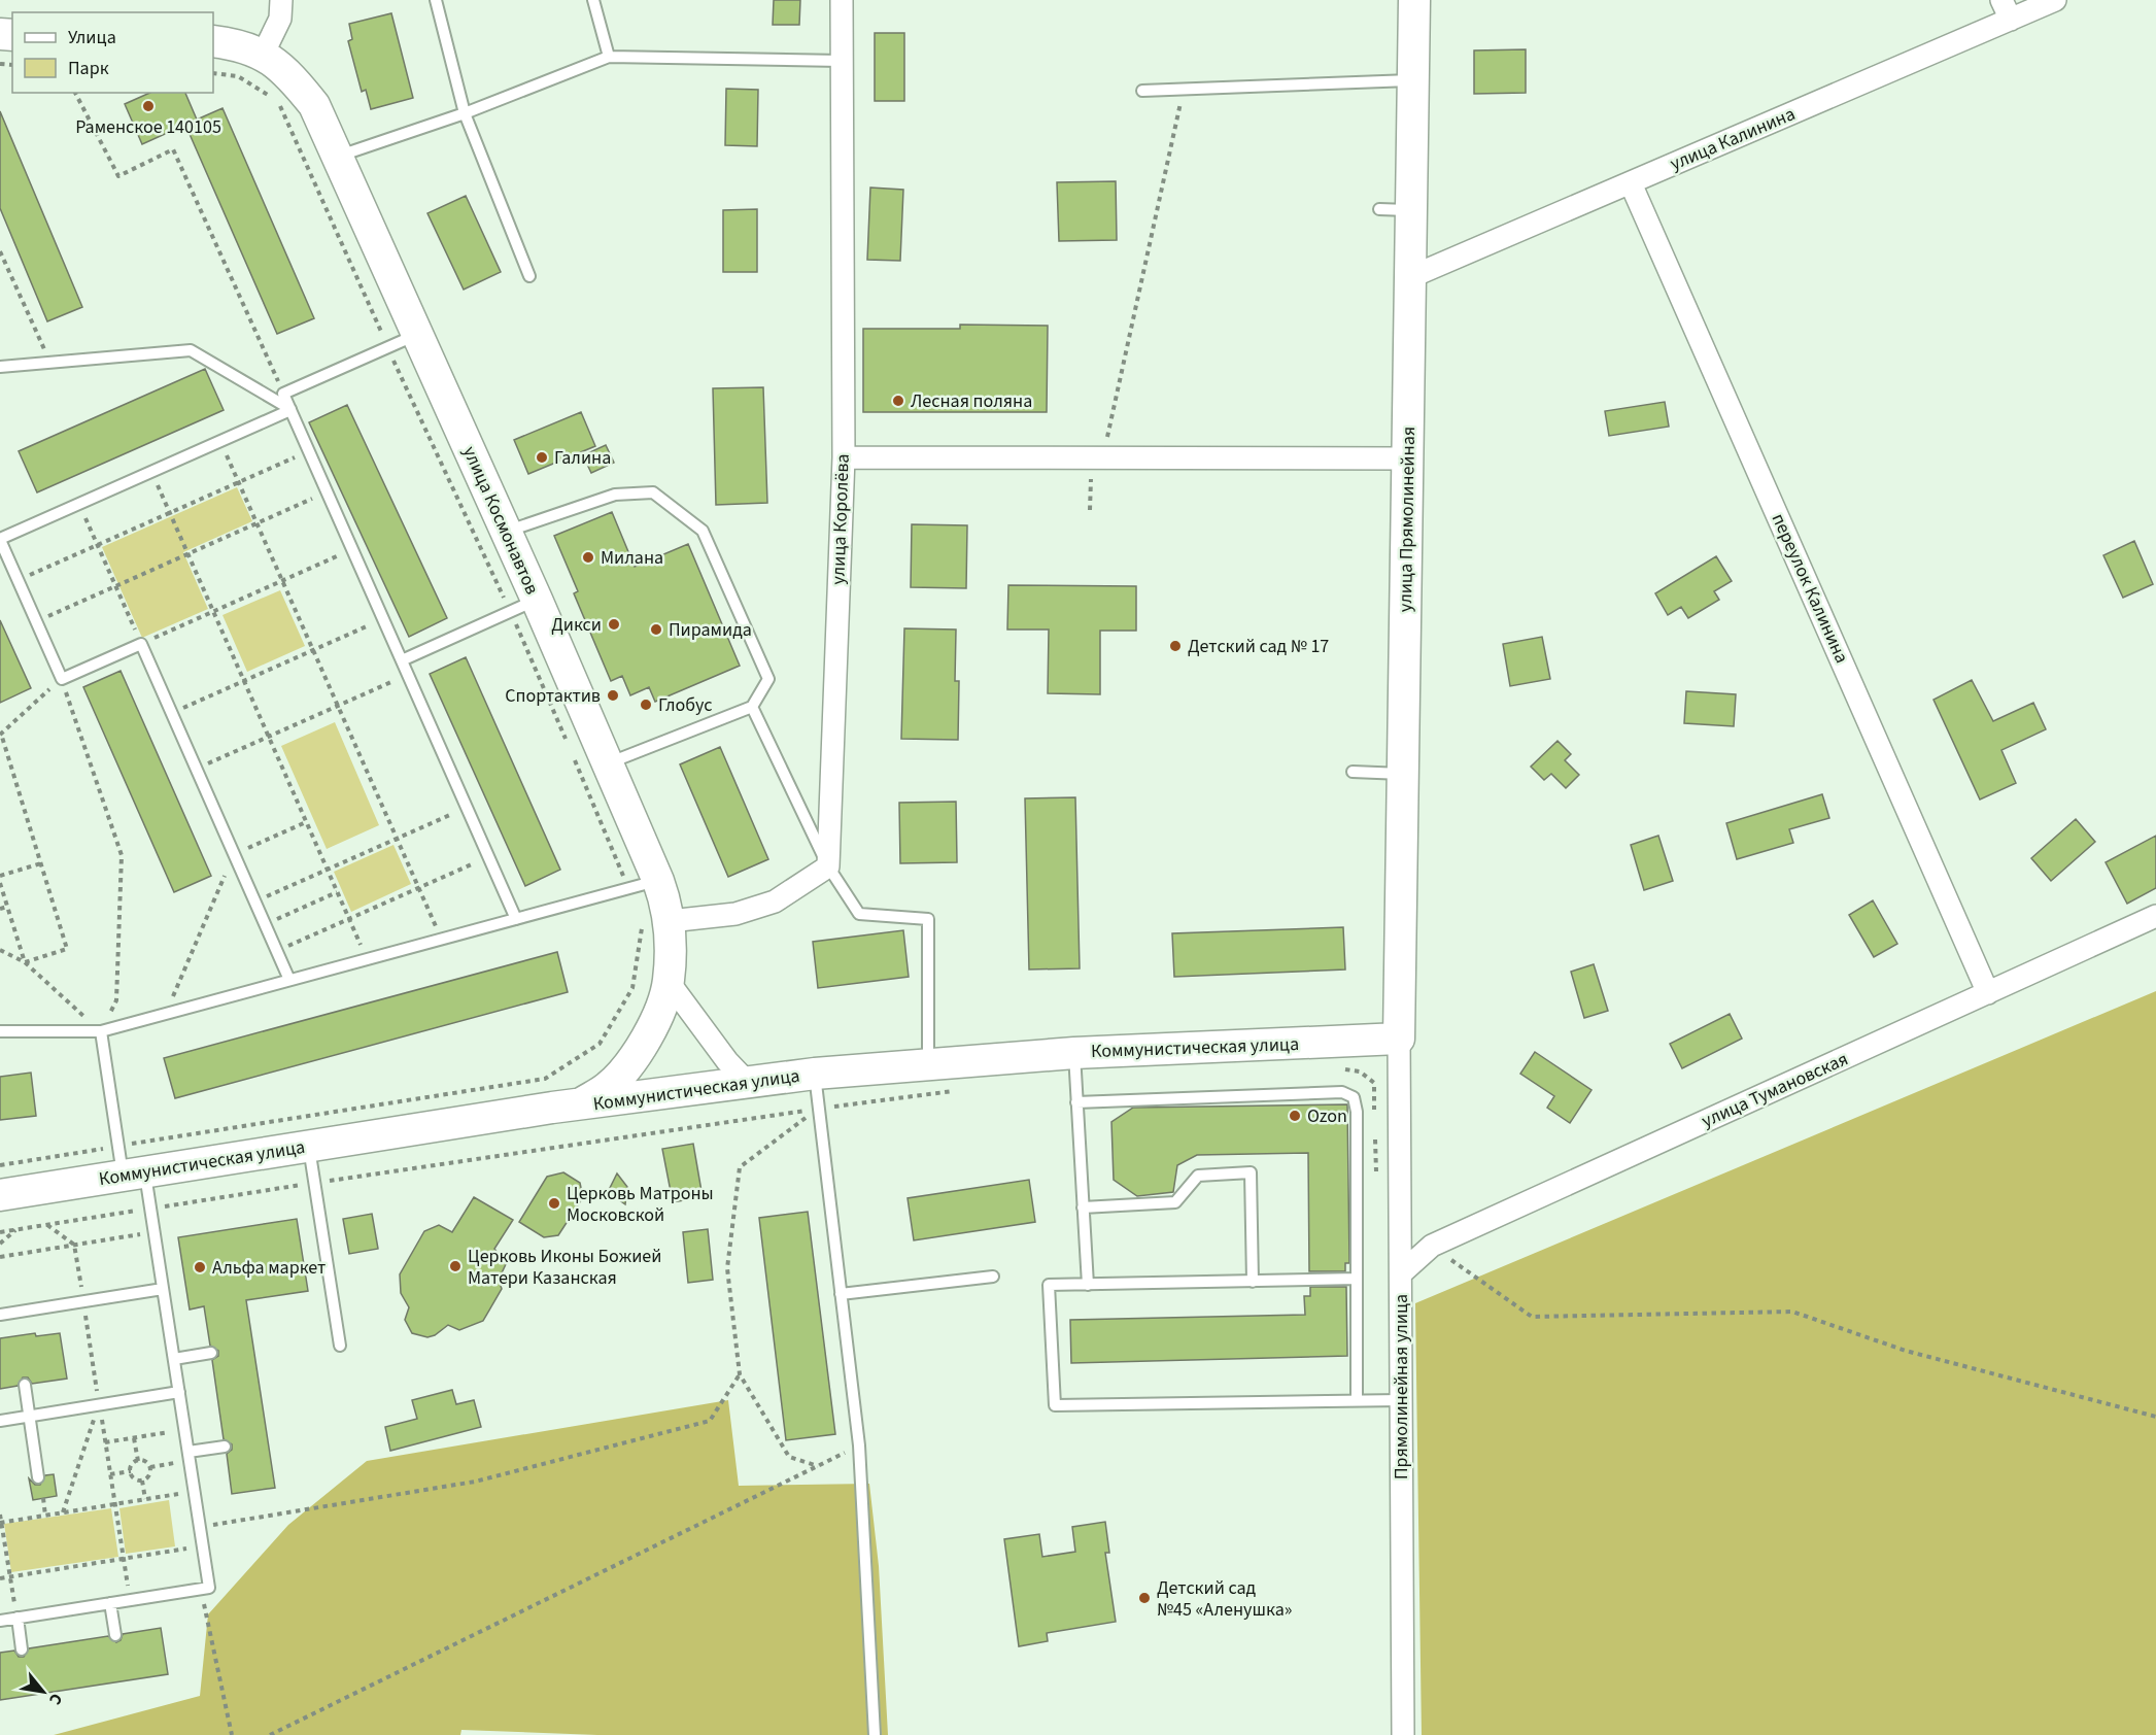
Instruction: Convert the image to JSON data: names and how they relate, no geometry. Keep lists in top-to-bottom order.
{
  "streets": {
    "street": [
      "улица Калинина",
      "улица Королёва",
      "улица Прямолинейная",
      "улица Космонавтов",
      "переулок Калинина",
      "Коммунистическая улица",
      "улица Тумановская",
      "Прямолинейная улица"
    ]
  },
  "crossings": [
    ["улица Калинина", "улица Прямолинейная"],
    ["улица Калинина", "переулок Калинина"],
    ["улица Прямолинейная", "Коммунистическая улица"],
    ["улица Прямолинейная", "Прямолинейная улица"],
    ["улица Космонавтов", "Коммунистическая улица"],
    ["переулок Калинина", "улица Тумановская"],
    ["Коммунистическая улица", "Прямолинейная улица"],
    ["улица Тумановская", "Прямолинейная улица"]
  ],
  "places": [
    "Раменское 140105",
    "Лесная поляна",
    "Галина",
    "Милана",
    "Дикси",
    "Пирамида",
    "Детский сад № 17",
    "Спортактив",
    "Глобус",
    "Ozon",
    "Церковь Матроны Московской",
    "Церковь Иконы Божией Матери Казанская",
    "Альфа маркет",
    "Детский сад №45 «Аленушка»"
  ],
  "legend": ["Улица", "Парк"],
  "north": "bottom right"
}
